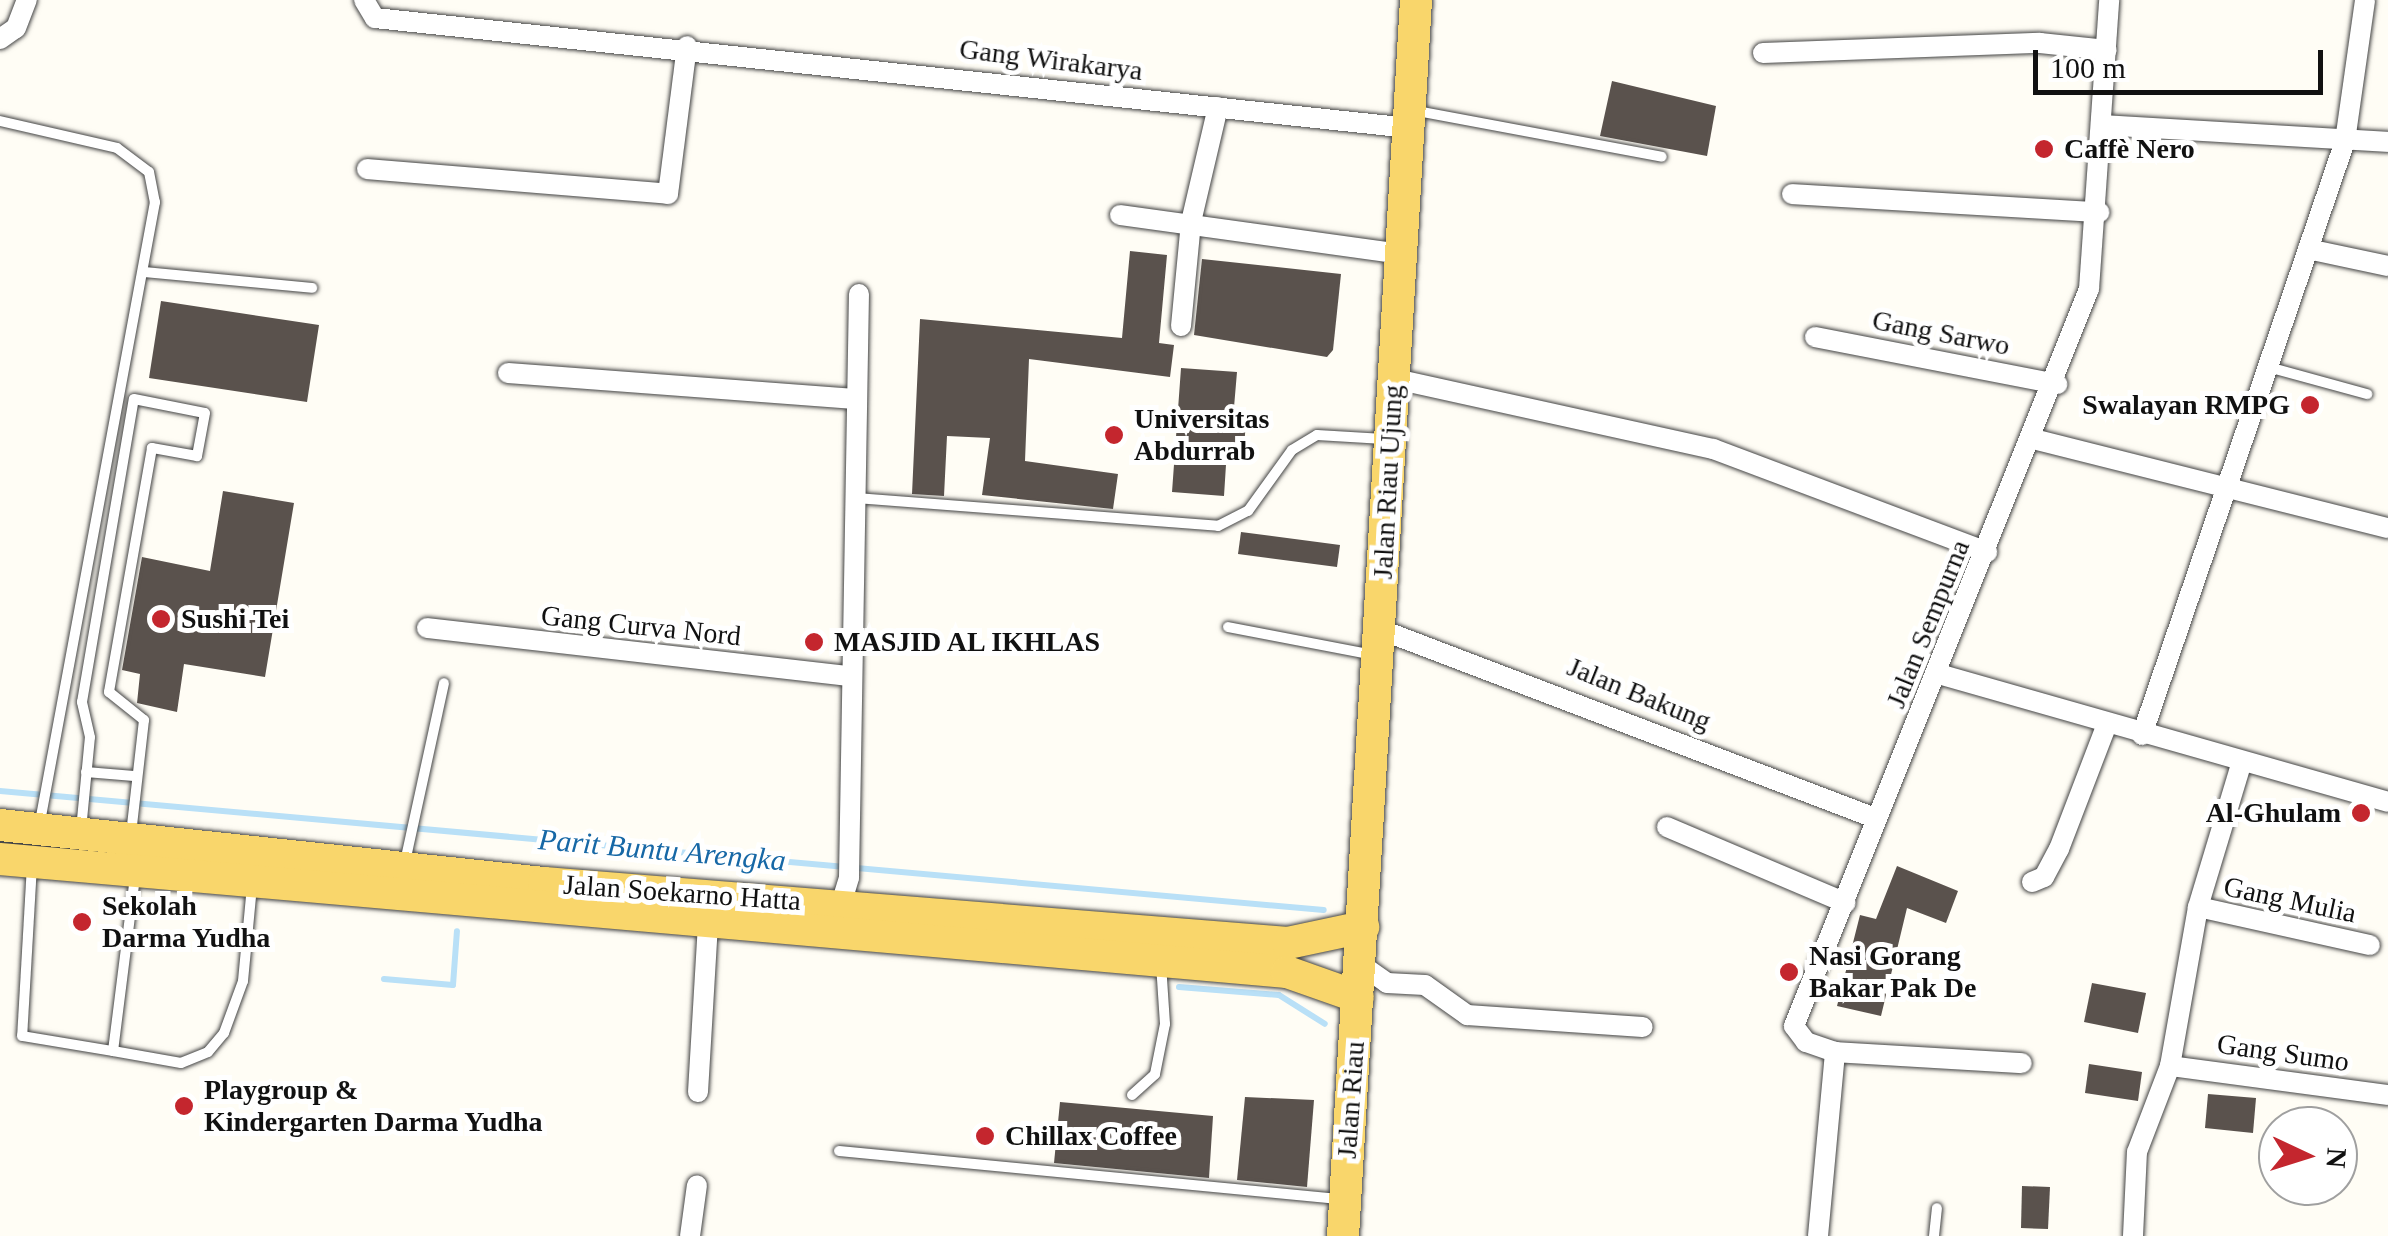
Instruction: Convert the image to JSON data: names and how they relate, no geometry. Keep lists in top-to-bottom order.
{
  "streets": {
    "main road": ["Jalan Riau Ujung", "Jalan Soekarno Hatta", "Jalan Riau"],
    "street": [
      "Gang Wirakarya",
      "Gang Sarwo",
      "Jalan Sempurna",
      "Gang Curva Nord",
      "Jalan Bakung",
      "Gang Mulia",
      "Gang Sumo"
    ]
  },
  "crossings": [
    ["Gang Wirakarya", "Jalan Riau Ujung"],
    ["Gang Sarwo", "Jalan Sempurna"],
    ["Jalan Riau Ujung", "Jalan Bakung"],
    ["Jalan Riau Ujung", "Jalan Soekarno Hatta"],
    ["Jalan Riau Ujung", "Jalan Riau"],
    ["Jalan Sempurna", "Jalan Bakung"],
    ["Jalan Soekarno Hatta", "Jalan Riau"]
  ],
  "water": ["Parit Buntu Arengka"],
  "places": [
    "Caffè Nero",
    "Swalayan RMPG",
    "Universitas Abdurrab",
    "Sushi Tei",
    "MASJID AL IKHLAS",
    "Al-Ghulam",
    "Sekolah Darma Yudha",
    "Nasi Gorang Bakar Pak De",
    "Playgroup & Kindergarten Darma Yudha",
    "Chillax Coffee"
  ],
  "scale_bar": "100 m",
  "north": "right"
}
